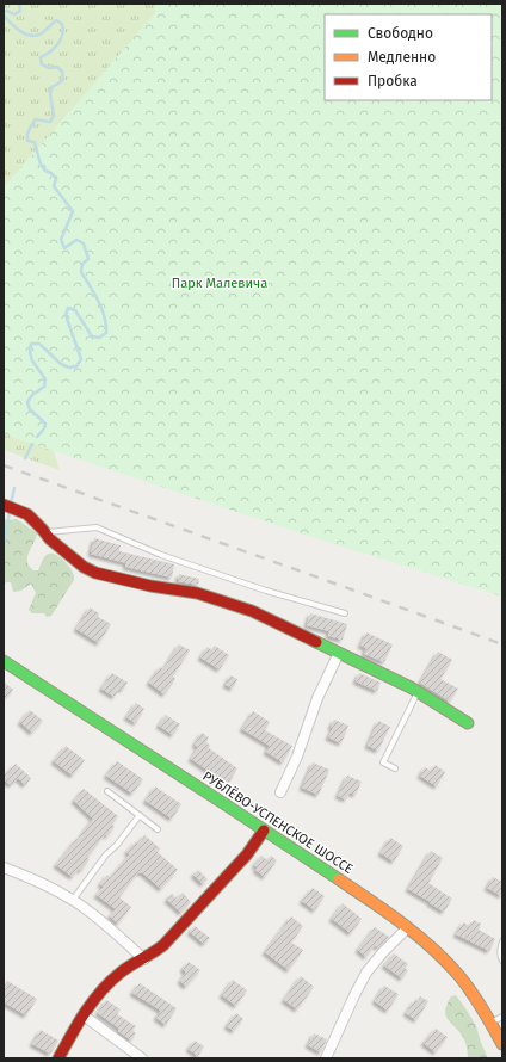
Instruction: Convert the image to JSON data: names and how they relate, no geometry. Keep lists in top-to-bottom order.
{
  "streets": {
    "street": ["РУБЛЁВО-УСПЕНСКОЕ ШОССЕ"]
  },
  "parks": ["Парк Малевича"],
  "legend": ["Свободно", "Медленно", "Пробка"]
}
